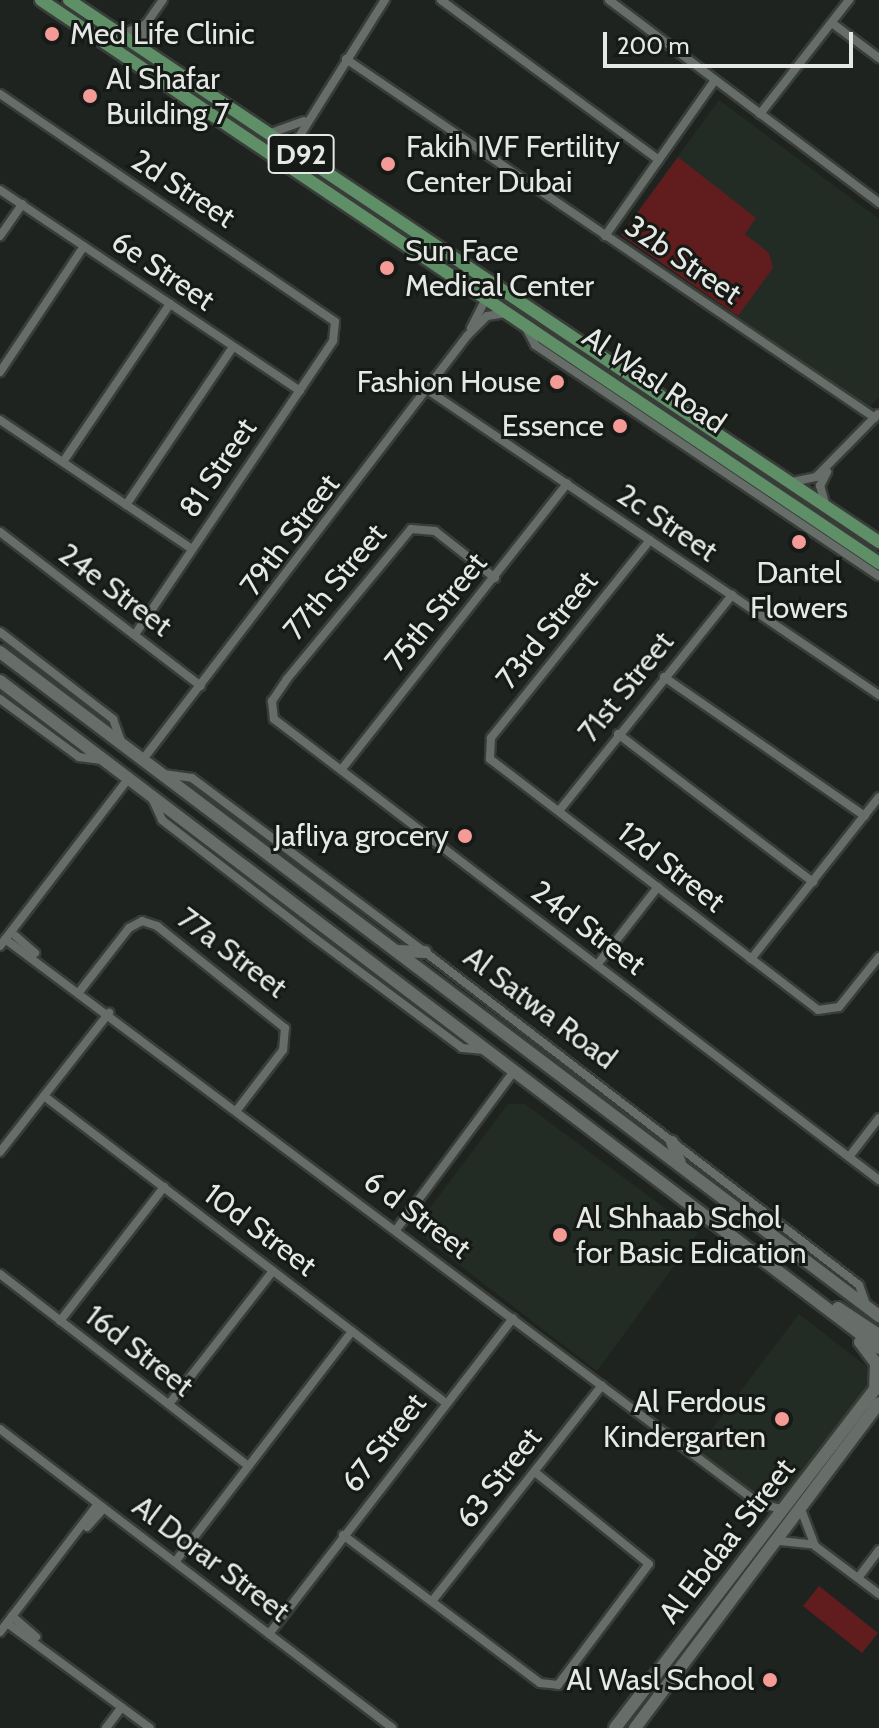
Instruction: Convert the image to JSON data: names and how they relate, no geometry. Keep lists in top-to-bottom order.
{
  "streets": {
    "main road": [
      "D92",
      "Al Wasl Road",
      "Al Satwa Road",
      "Al Ebdaa' Street"
    ],
    "street": [
      "2d Street",
      "32b Street",
      "6e Street",
      "81 Street",
      "2c Street",
      "79th Street",
      "77th Street",
      "24e Street",
      "75th Street",
      "73rd Street",
      "71st Street",
      "12d Street",
      "24d Street",
      "77a Street",
      "6 d Street",
      "10d Street",
      "16d Street",
      "67 Street",
      "63 Street",
      "Al Dorar Street"
    ]
  },
  "crossings": [
    ["2d Street", "81 Street"],
    ["6e Street", "81 Street"],
    ["Al Wasl Road", "79th Street"],
    ["81 Street", "24e Street"],
    ["2c Street", "79th Street"],
    ["2c Street", "75th Street"],
    ["2c Street", "73rd Street"],
    ["2c Street", "71st Street"],
    ["79th Street", "24e Street"],
    ["79th Street", "Al Satwa Road"],
    ["77th Street", "75th Street"],
    ["77th Street", "24d Street"],
    ["75th Street", "24d Street"],
    ["73rd Street", "12d Street"],
    ["71st Street", "12d Street"],
    ["77a Street", "6 d Street"],
    ["6 d Street", "67 Street"],
    ["6 d Street", "63 Street"],
    ["6 d Street", "Al Ebdaa' Street"],
    ["10d Street", "67 Street"],
    ["67 Street", "Al Dorar Street"]
  ],
  "places": [
    "Med Life Clinic",
    "Al Shafar Building 7",
    "Fakih IVF Fertility Center Dubai",
    "Sun Face Medical Center",
    "Fashion House",
    "Essence",
    "Dantel Flowers",
    "Jafliya grocery",
    "Al Shhaab Schol for Basic Edication",
    "Al Ferdous Kindergarten",
    "Al Wasl School"
  ],
  "scale_bar": "200 m"
}
